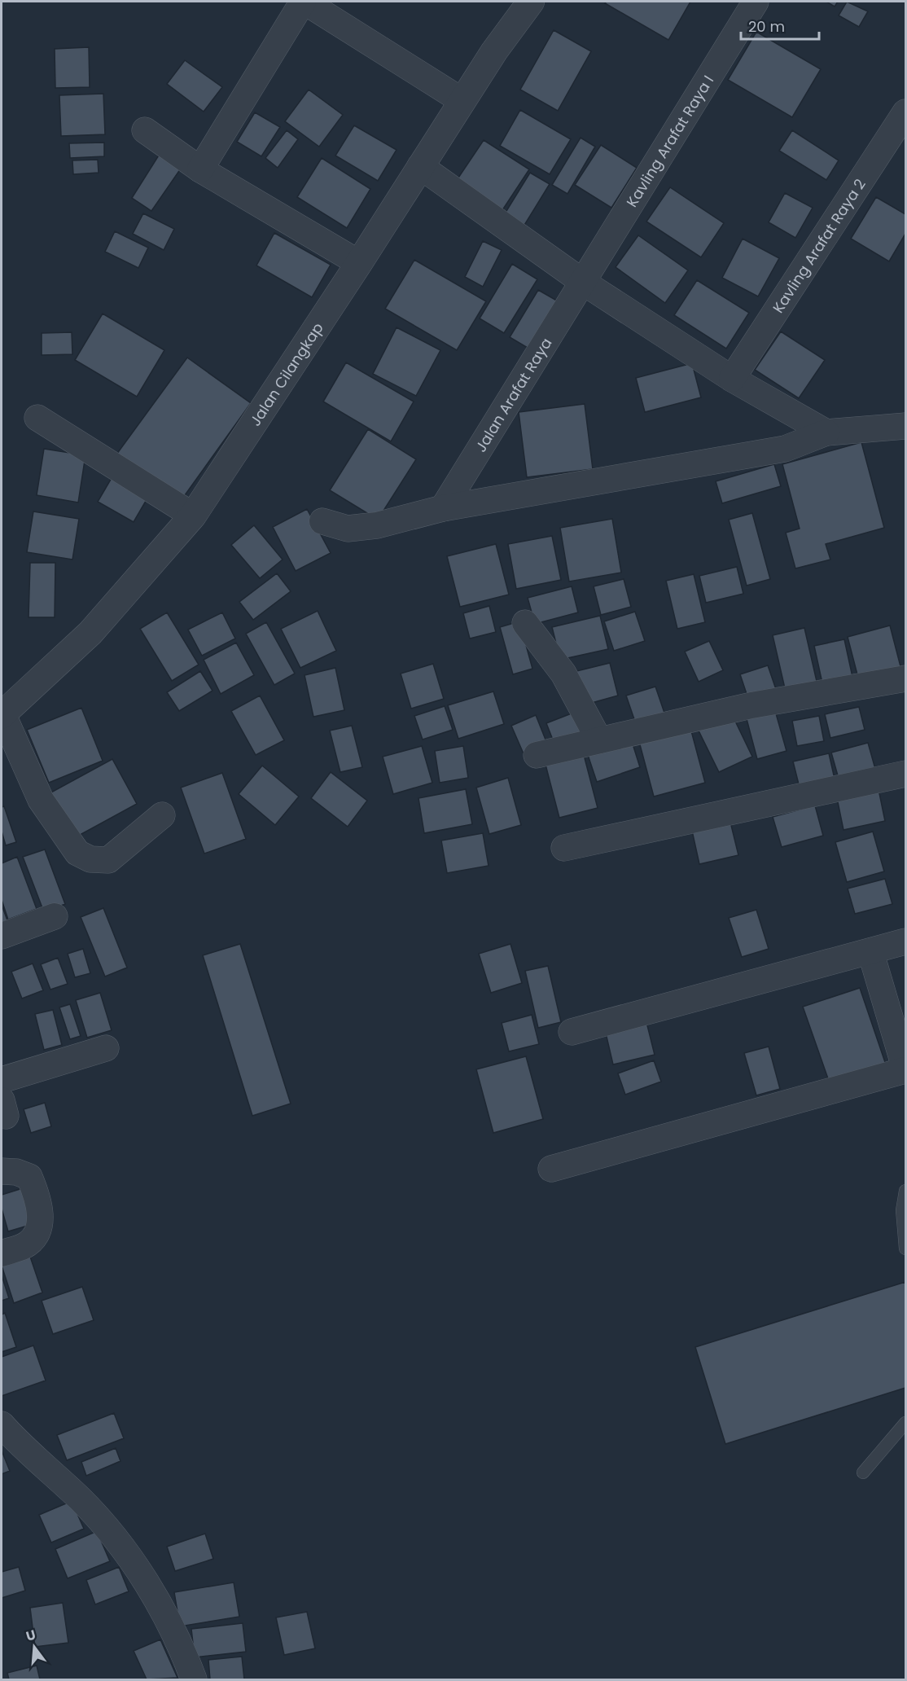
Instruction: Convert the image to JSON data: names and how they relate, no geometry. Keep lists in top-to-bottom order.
{
  "streets": {
    "street": [
      "Kavling Arafat Raya I",
      "Kavling Arafat Raya 2",
      "Jalan Cilangkap",
      "Jalan Arafat Raya"
    ]
  },
  "crossings": [
    ["Kavling Arafat Raya I", "Jalan Arafat Raya"]
  ],
  "scale_bar": "20 m",
  "north": "top"
}
